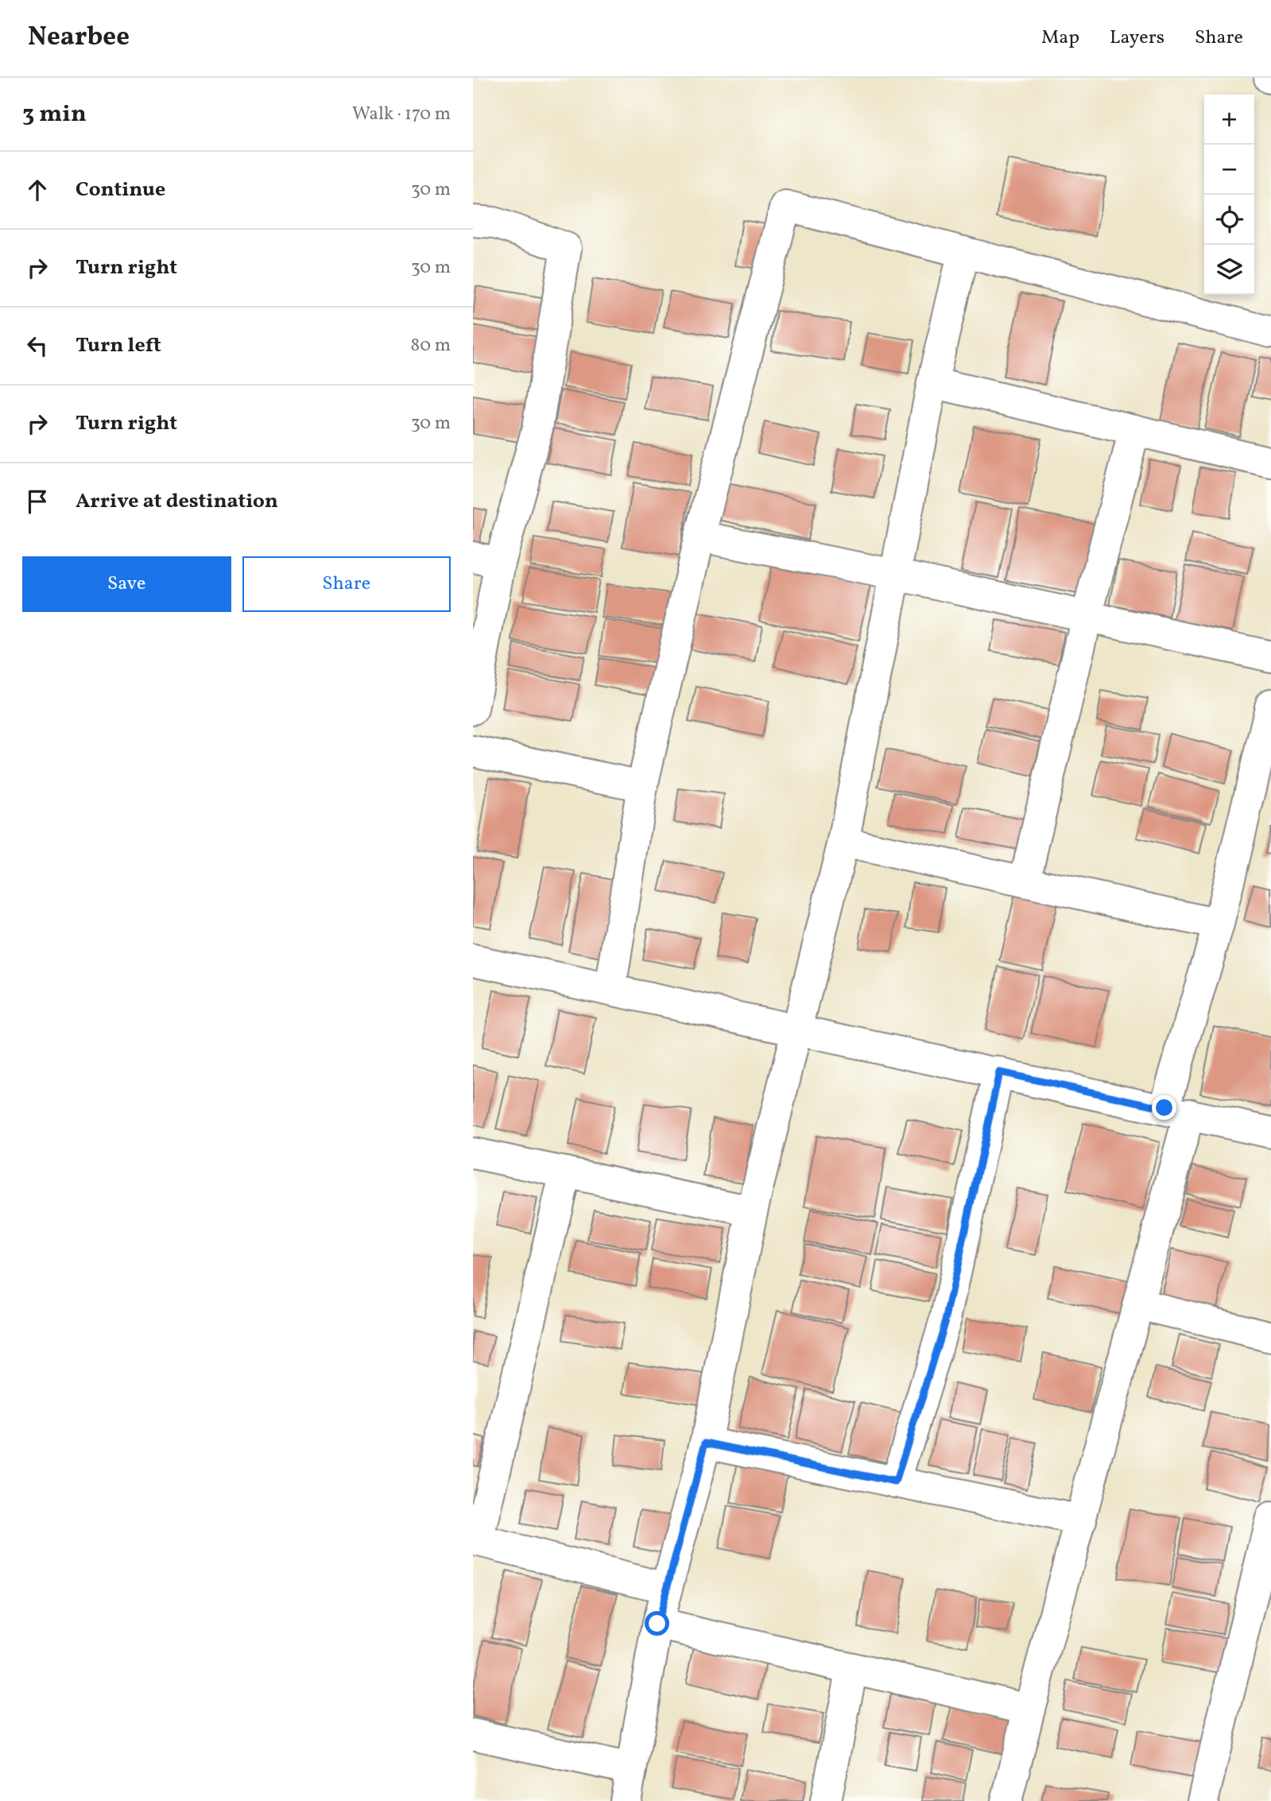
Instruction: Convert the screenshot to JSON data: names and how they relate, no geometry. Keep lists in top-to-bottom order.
{
  "page": {
    "header": "Nearbee",
    "nav": ["Map", "Layers", "Share"],
    "heading": ["3 min", "Walk · 170 m"],
    "map_buttons": ["+", "−"],
    "list": [
      ["Continue", "30 m"],
      ["Turn right", "30 m"],
      ["Turn left", "80 m"],
      ["Turn right", "30 m"],
      "Arrive at destination"
    ],
    "buttons": ["Save", "Share"]
  }
}
